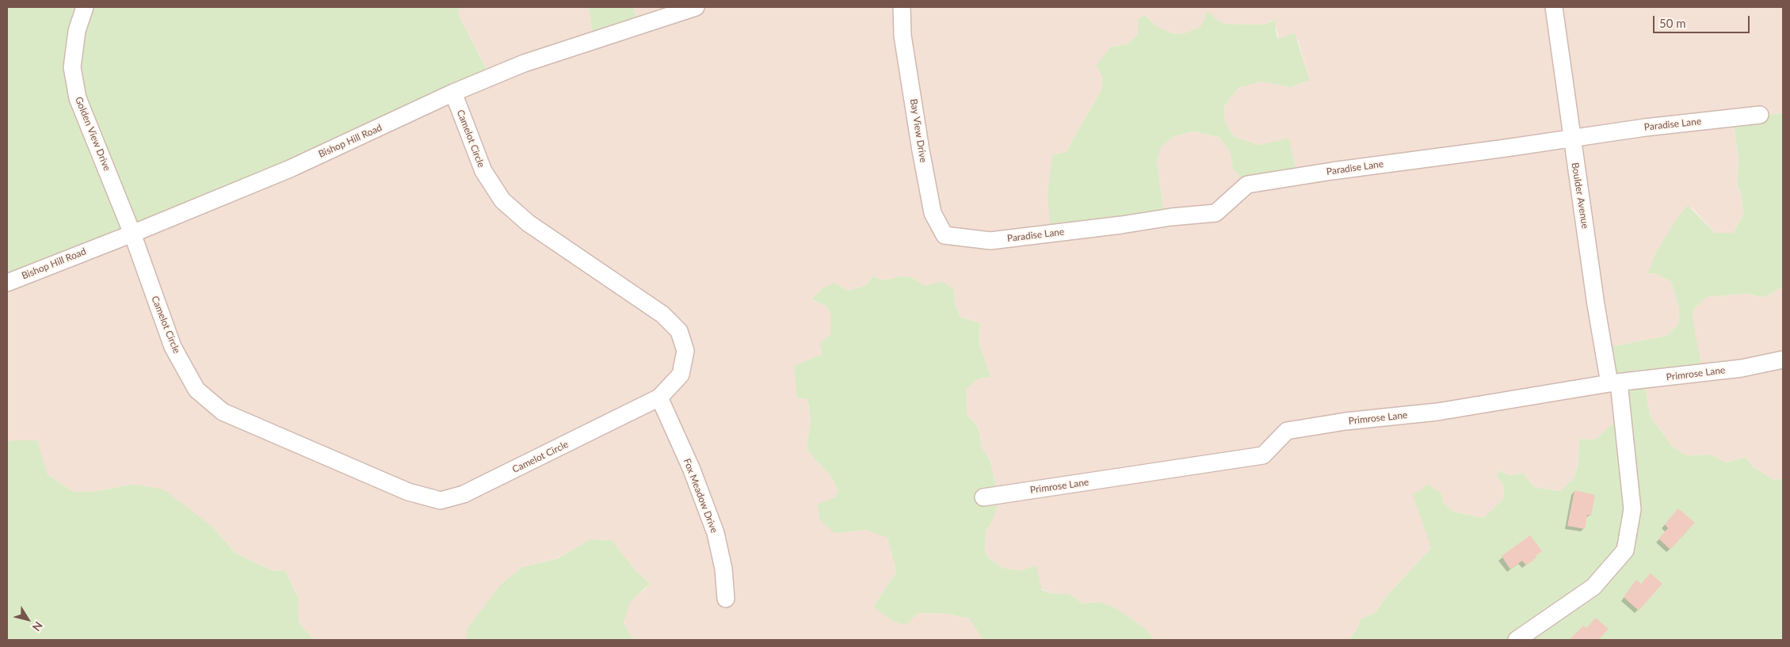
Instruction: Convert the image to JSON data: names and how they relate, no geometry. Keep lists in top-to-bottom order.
{
  "streets": {
    "street": [
      "Paradise Lane",
      "Bay View Drive",
      "Golden View Drive",
      "Camelot Circle",
      "Bishop Hill Road",
      "Boulder Avenue",
      "Primrose Lane",
      "Fox Meadow Drive"
    ]
  },
  "crossings": [
    ["Paradise Lane", "Bay View Drive"],
    ["Paradise Lane", "Boulder Avenue"],
    ["Golden View Drive", "Camelot Circle"],
    ["Golden View Drive", "Bishop Hill Road"],
    ["Camelot Circle", "Bishop Hill Road"],
    ["Camelot Circle", "Fox Meadow Drive"],
    ["Boulder Avenue", "Primrose Lane"]
  ],
  "scale_bar": "50 m",
  "north": "bottom right"
}
